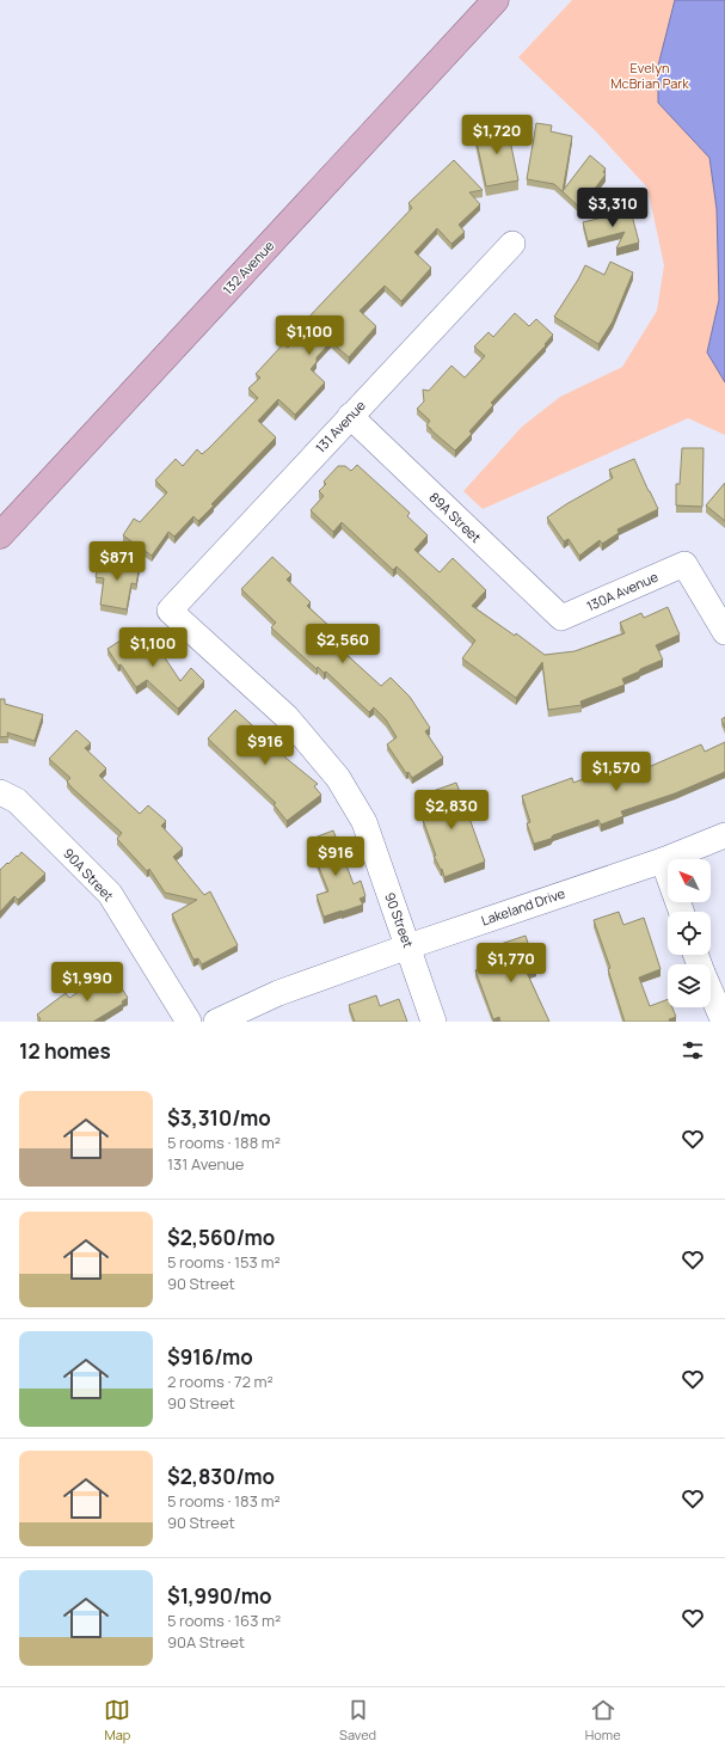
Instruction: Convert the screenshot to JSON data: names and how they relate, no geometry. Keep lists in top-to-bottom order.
{
  "streets": {
    "main road": ["132 Avenue"],
    "street": [
      "131 Avenue",
      "89A Street",
      "130A Avenue",
      "90A Street",
      "Lakeland Drive",
      "90 Street"
    ]
  },
  "crossings": [
    ["131 Avenue", "89A Street"],
    ["131 Avenue", "90 Street"],
    ["89A Street", "130A Avenue"],
    ["Lakeland Drive", "90 Street"]
  ],
  "parks": ["Evelyn McBrian Park"],
  "north": "top left",
  "page": {
    "price": [
      "$1,720",
      "$3,310",
      "$1,100",
      "$871",
      "$2,560",
      "$1,100",
      "$916",
      "$1,570",
      "$2,830",
      "$916",
      "$1,770",
      "$1,990"
    ],
    "heading": "12 homes",
    "list": [
      {
        "name": "$3,310/mo",
        "note": "5 rooms · 188 m² · 131 Avenue"
      },
      {
        "name": "$2,560/mo",
        "note": "5 rooms · 153 m² · 90 Street"
      },
      {
        "name": "$916/mo",
        "note": "2 rooms · 72 m² · 90 Street"
      },
      {
        "name": "$2,830/mo",
        "note": "5 rooms · 183 m² · 90 Street"
      },
      {
        "name": "$1,990/mo",
        "note": "5 rooms · 163 m² · 90A Street"
      }
    ],
    "tabs": ["Map", "Saved", "Home"]
  }
}
